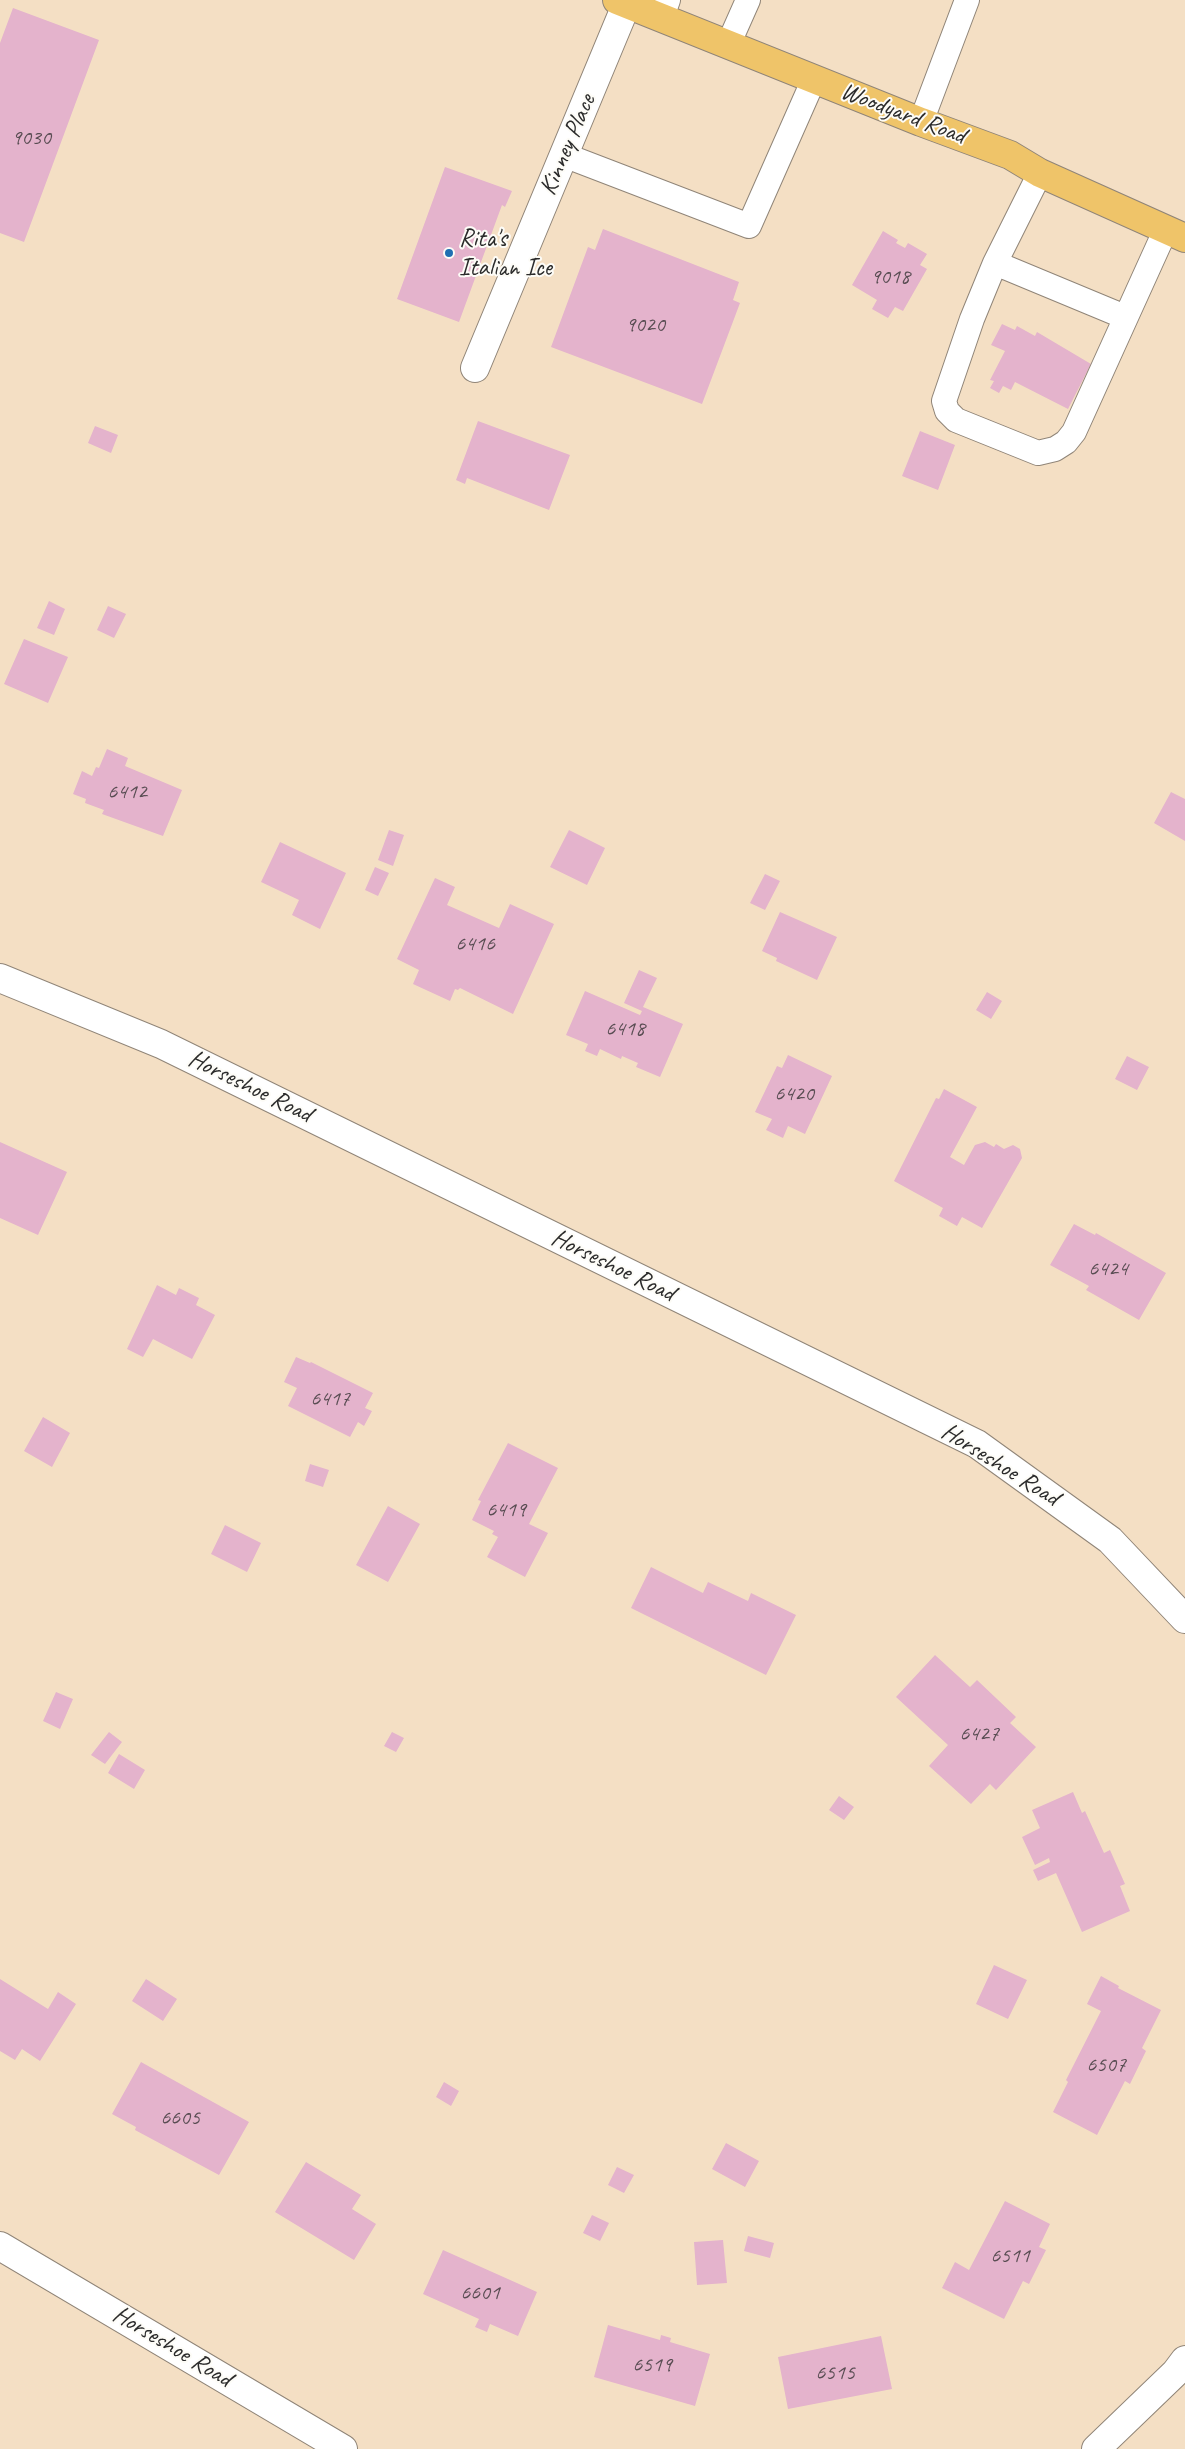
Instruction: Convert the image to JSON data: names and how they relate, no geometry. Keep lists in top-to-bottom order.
{
  "streets": {
    "main road": ["Woodyard Road"],
    "street": ["Kinney Place", "Horseshoe Road"]
  },
  "crossings": [
    ["Woodyard Road", "Kinney Place"]
  ],
  "places": ["Rita's Italian Ice"],
  "house_numbers": [
    "9030",
    "9018",
    "9020",
    "6412",
    "6416",
    "6418",
    "6420",
    "6424",
    "6417",
    "6419",
    "6427",
    "6507",
    "6605",
    "6511",
    "6601",
    "6519",
    "6515"
  ]
}
